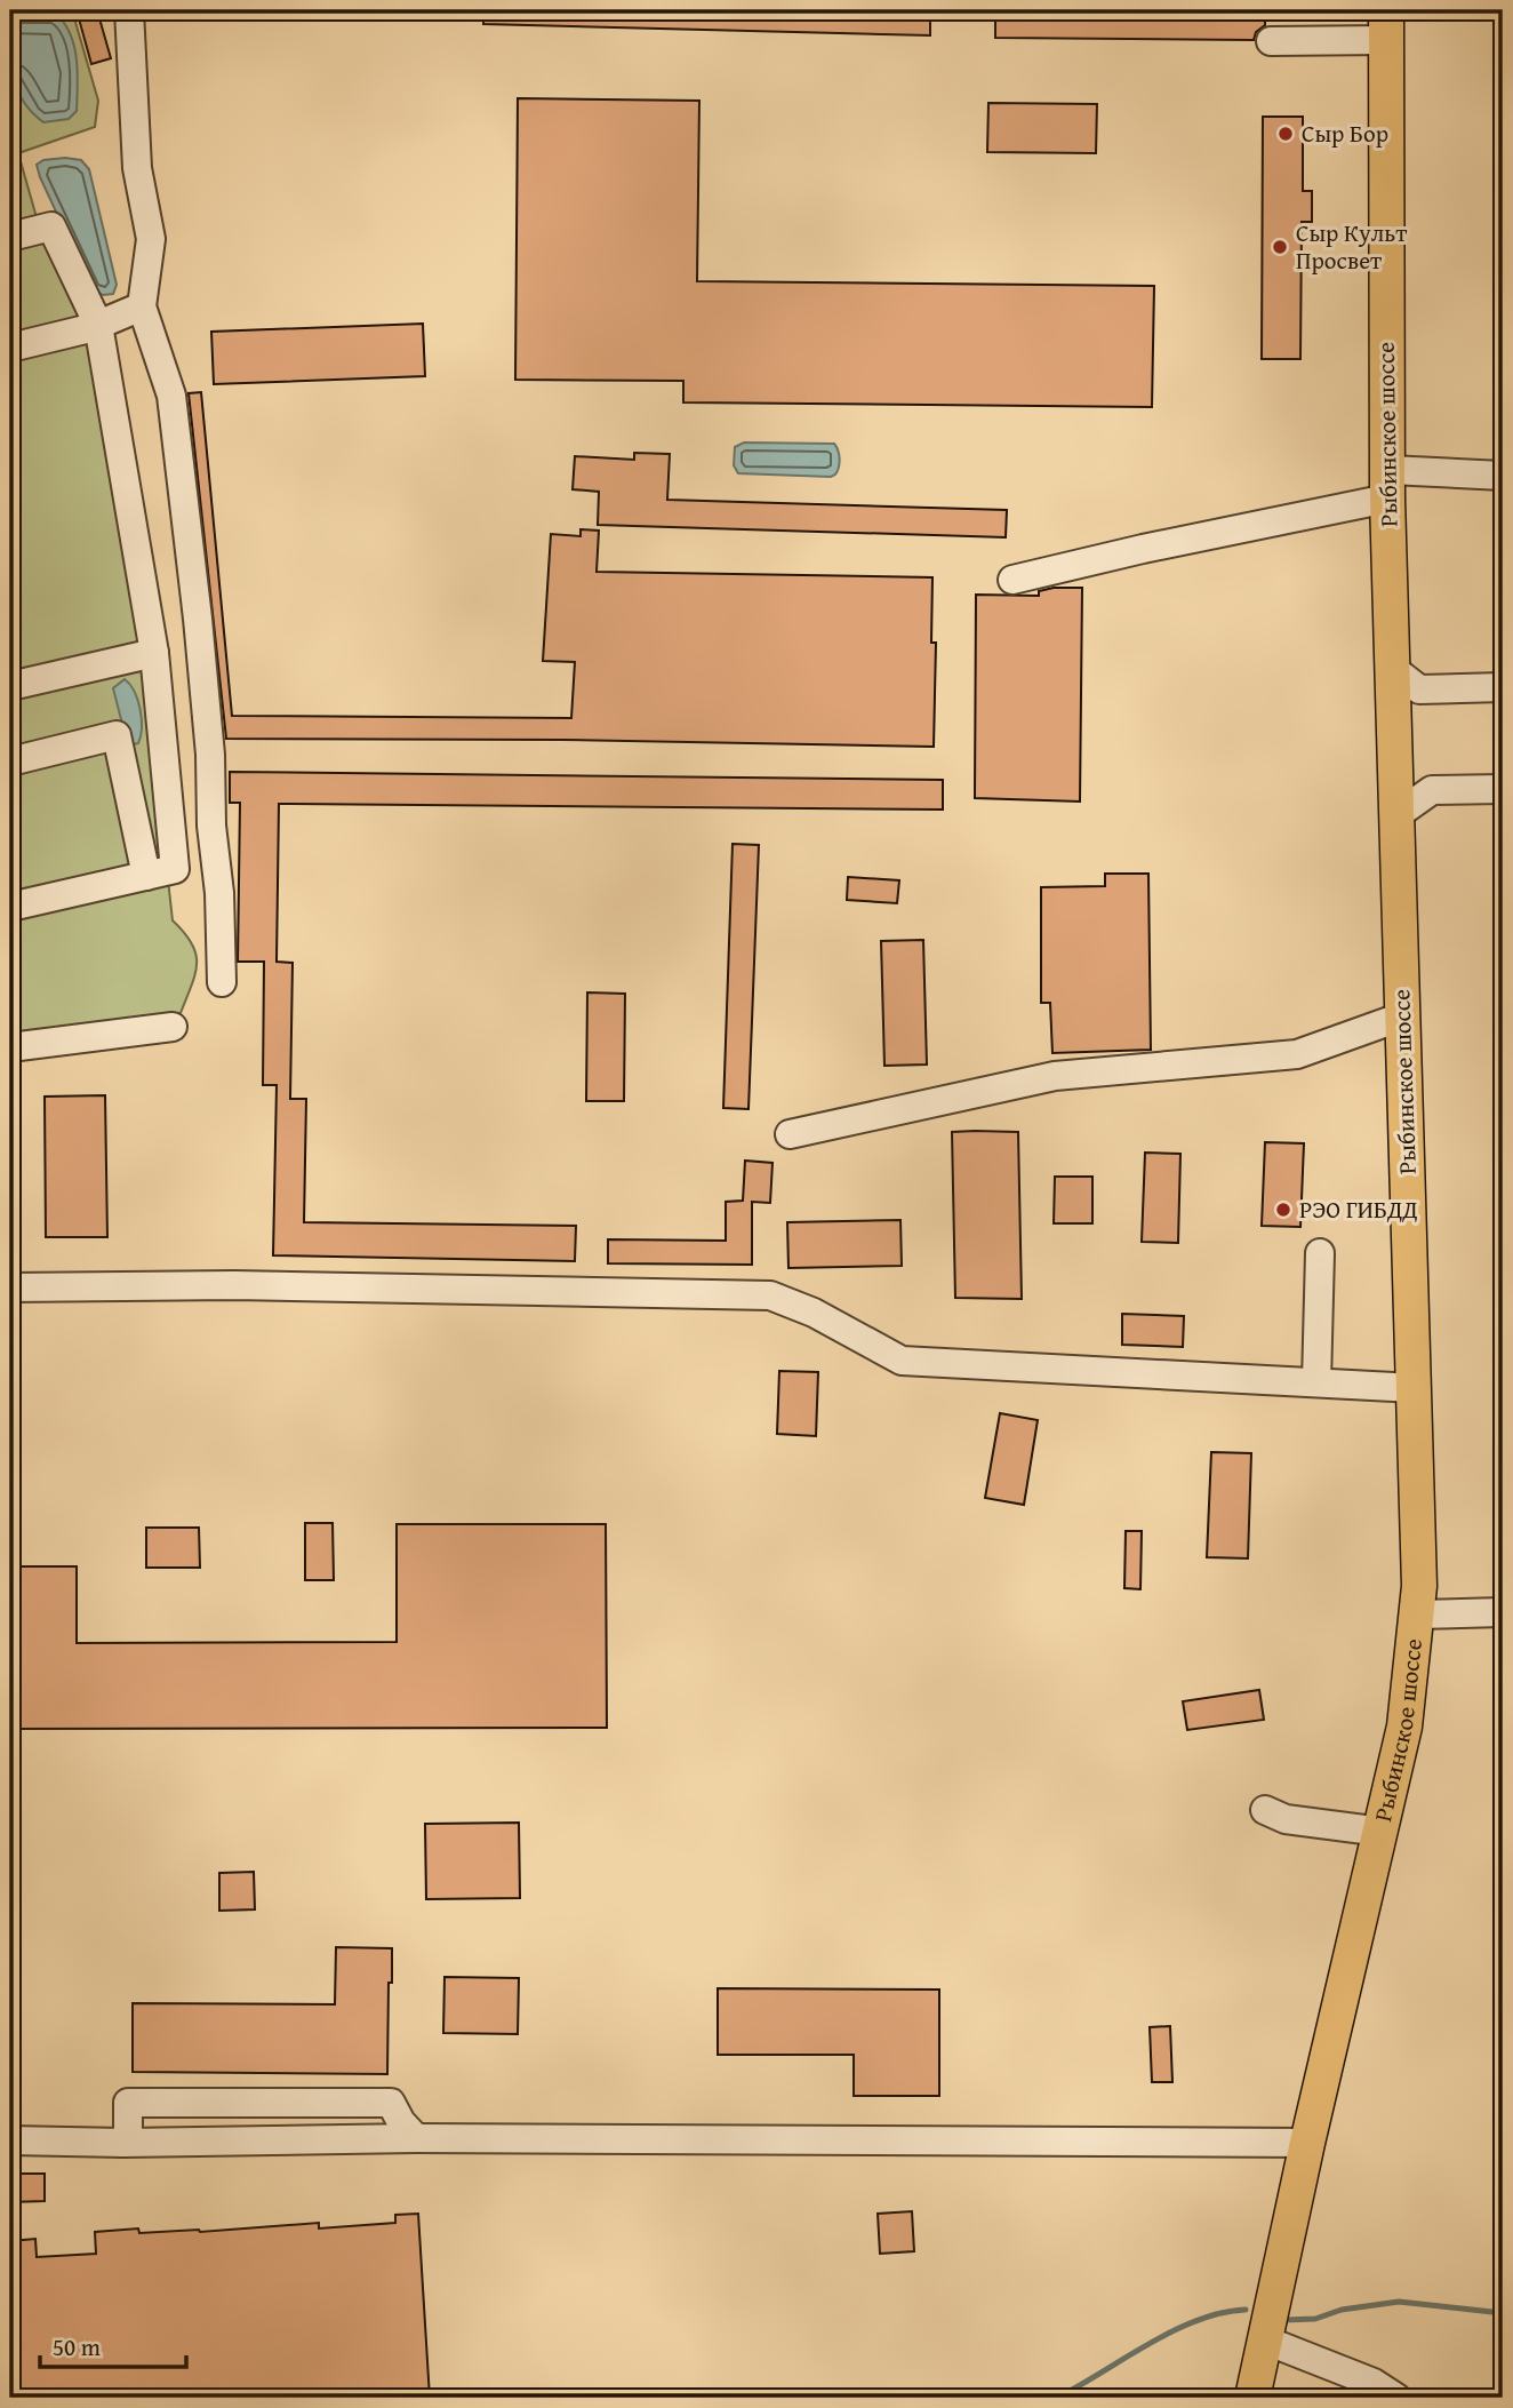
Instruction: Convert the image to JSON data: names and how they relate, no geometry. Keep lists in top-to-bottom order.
{
  "streets": {
    "main road": ["Рыбинское шоссе"]
  },
  "places": ["Сыр Бор", "Сыр Культ Просвет", "РЭО ГИБДД"],
  "scale_bar": "50 m"
}
